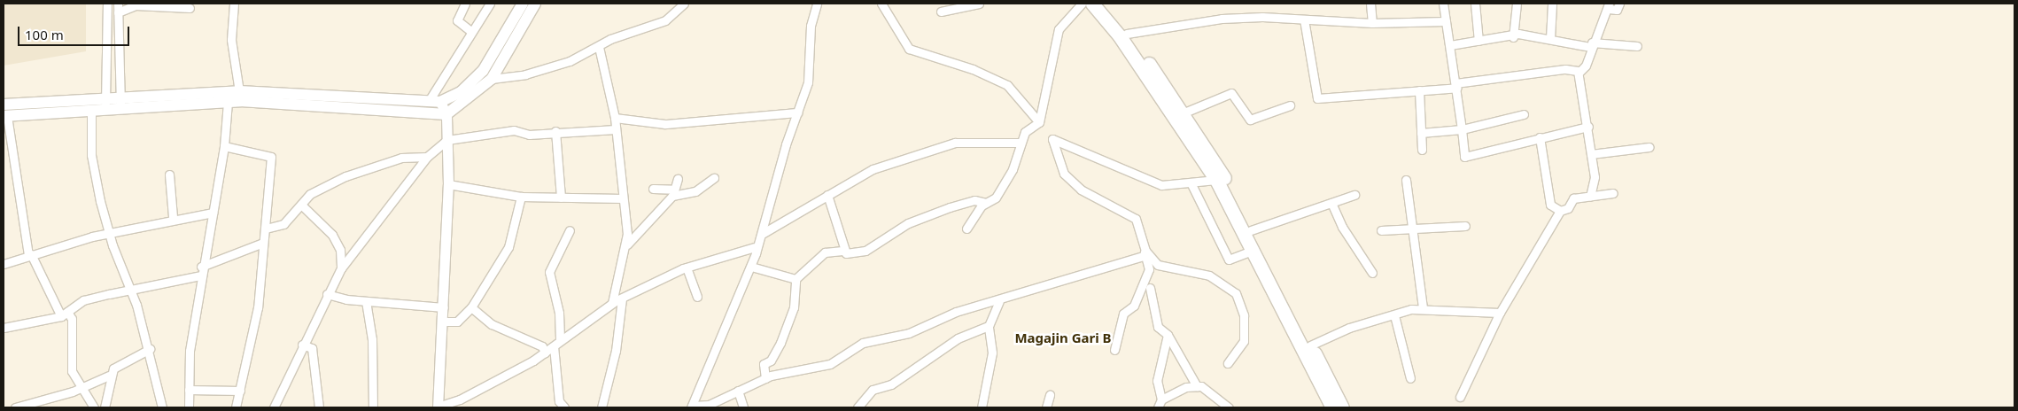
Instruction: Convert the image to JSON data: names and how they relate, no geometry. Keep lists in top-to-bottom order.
{
  "districts": ["Magajin Gari B"],
  "scale_bar": "100 m"
}
